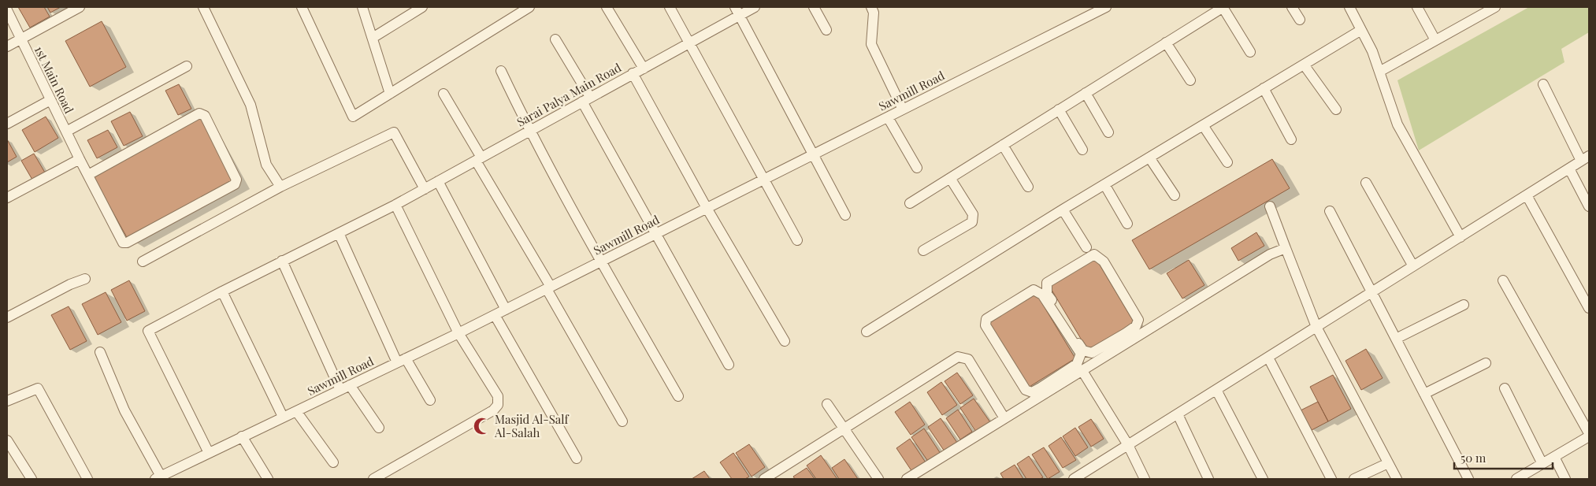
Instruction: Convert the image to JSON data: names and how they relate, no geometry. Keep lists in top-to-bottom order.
{
  "streets": {
    "street": ["1st Main Road", "Sawmill Road", "Sarai Palya Main Road"]
  },
  "crossings": [
    ["Sawmill Road", "Sarai Palya Main Road"]
  ],
  "places": {
    "mosque": ["Masjid Al-Salf Al-Salah"]
  },
  "scale_bar": "50 m"
}
